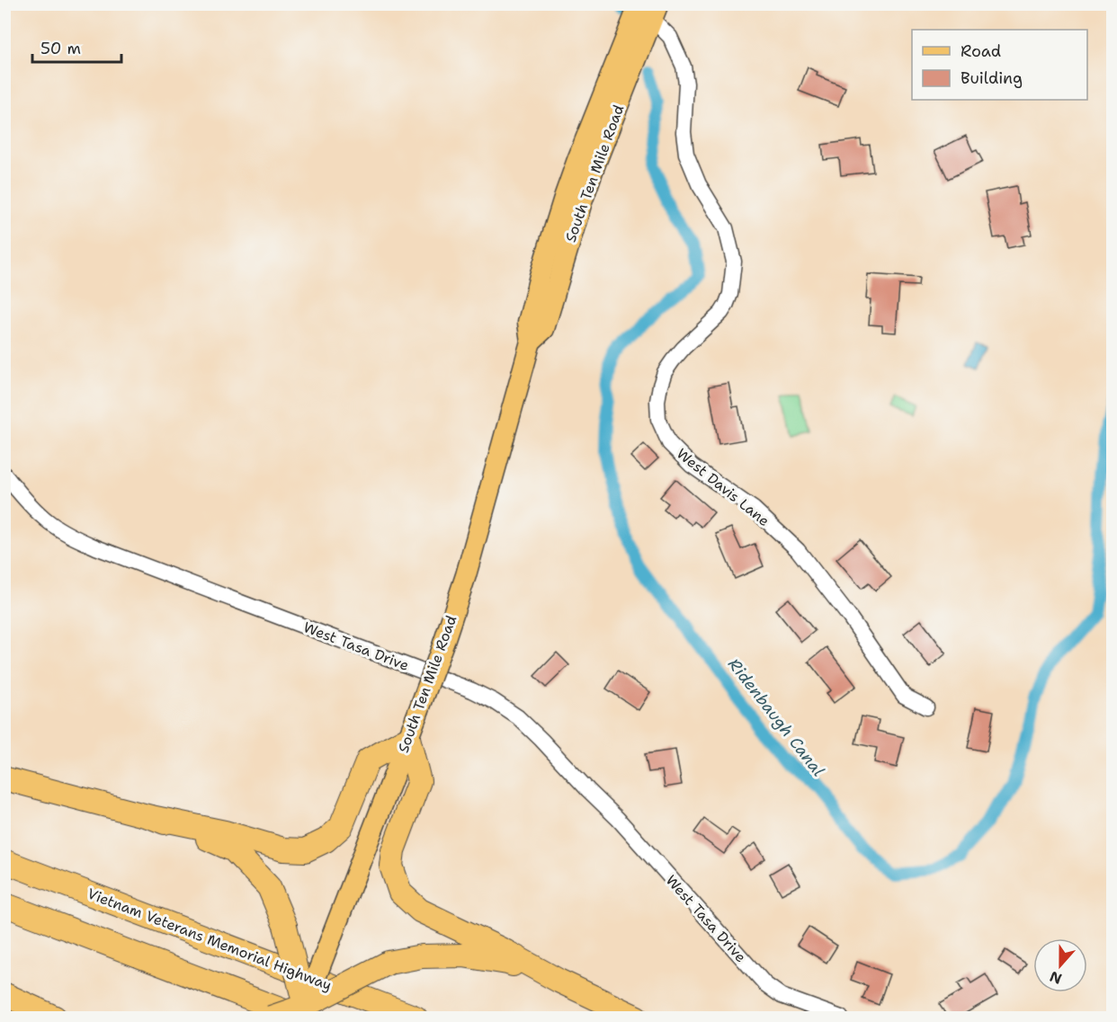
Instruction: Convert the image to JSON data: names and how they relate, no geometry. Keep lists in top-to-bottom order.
{
  "streets": {
    "highway": ["Vietnam Veterans Memorial Highway"],
    "main road": ["South Ten Mile Road"],
    "street": ["West Davis Lane", "West Tasa Drive"]
  },
  "crossings": [
    ["South Ten Mile Road", "West Davis Lane"]
  ],
  "water": ["Ridenbaugh Canal"],
  "legend": ["Road", "Building"],
  "scale_bar": "50 m",
  "north": "bottom"
}
